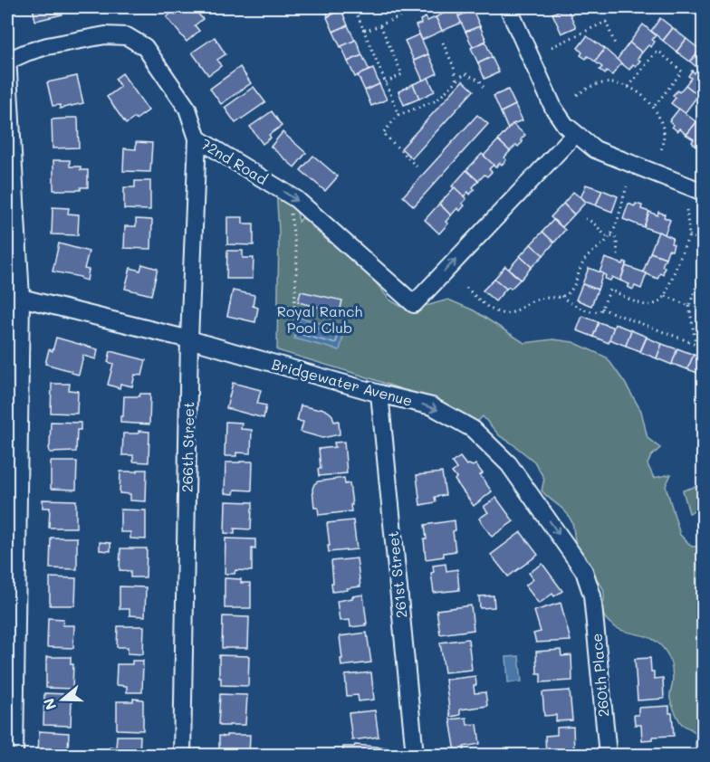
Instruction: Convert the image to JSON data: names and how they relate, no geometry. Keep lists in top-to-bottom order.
{
  "streets": {
    "street": [
      "72nd Road",
      "Bridgewater Avenue",
      "266th Street",
      "261st Street",
      "260th Place"
    ]
  },
  "crossings": [
    ["72nd Road", "266th Street"],
    ["Bridgewater Avenue", "266th Street"],
    ["Bridgewater Avenue", "261st Street"],
    ["Bridgewater Avenue", "260th Place"]
  ],
  "one_way": ["Bridgewater Avenue"],
  "parks": ["Royal Ranch Pool Club"],
  "north": "left"
}
